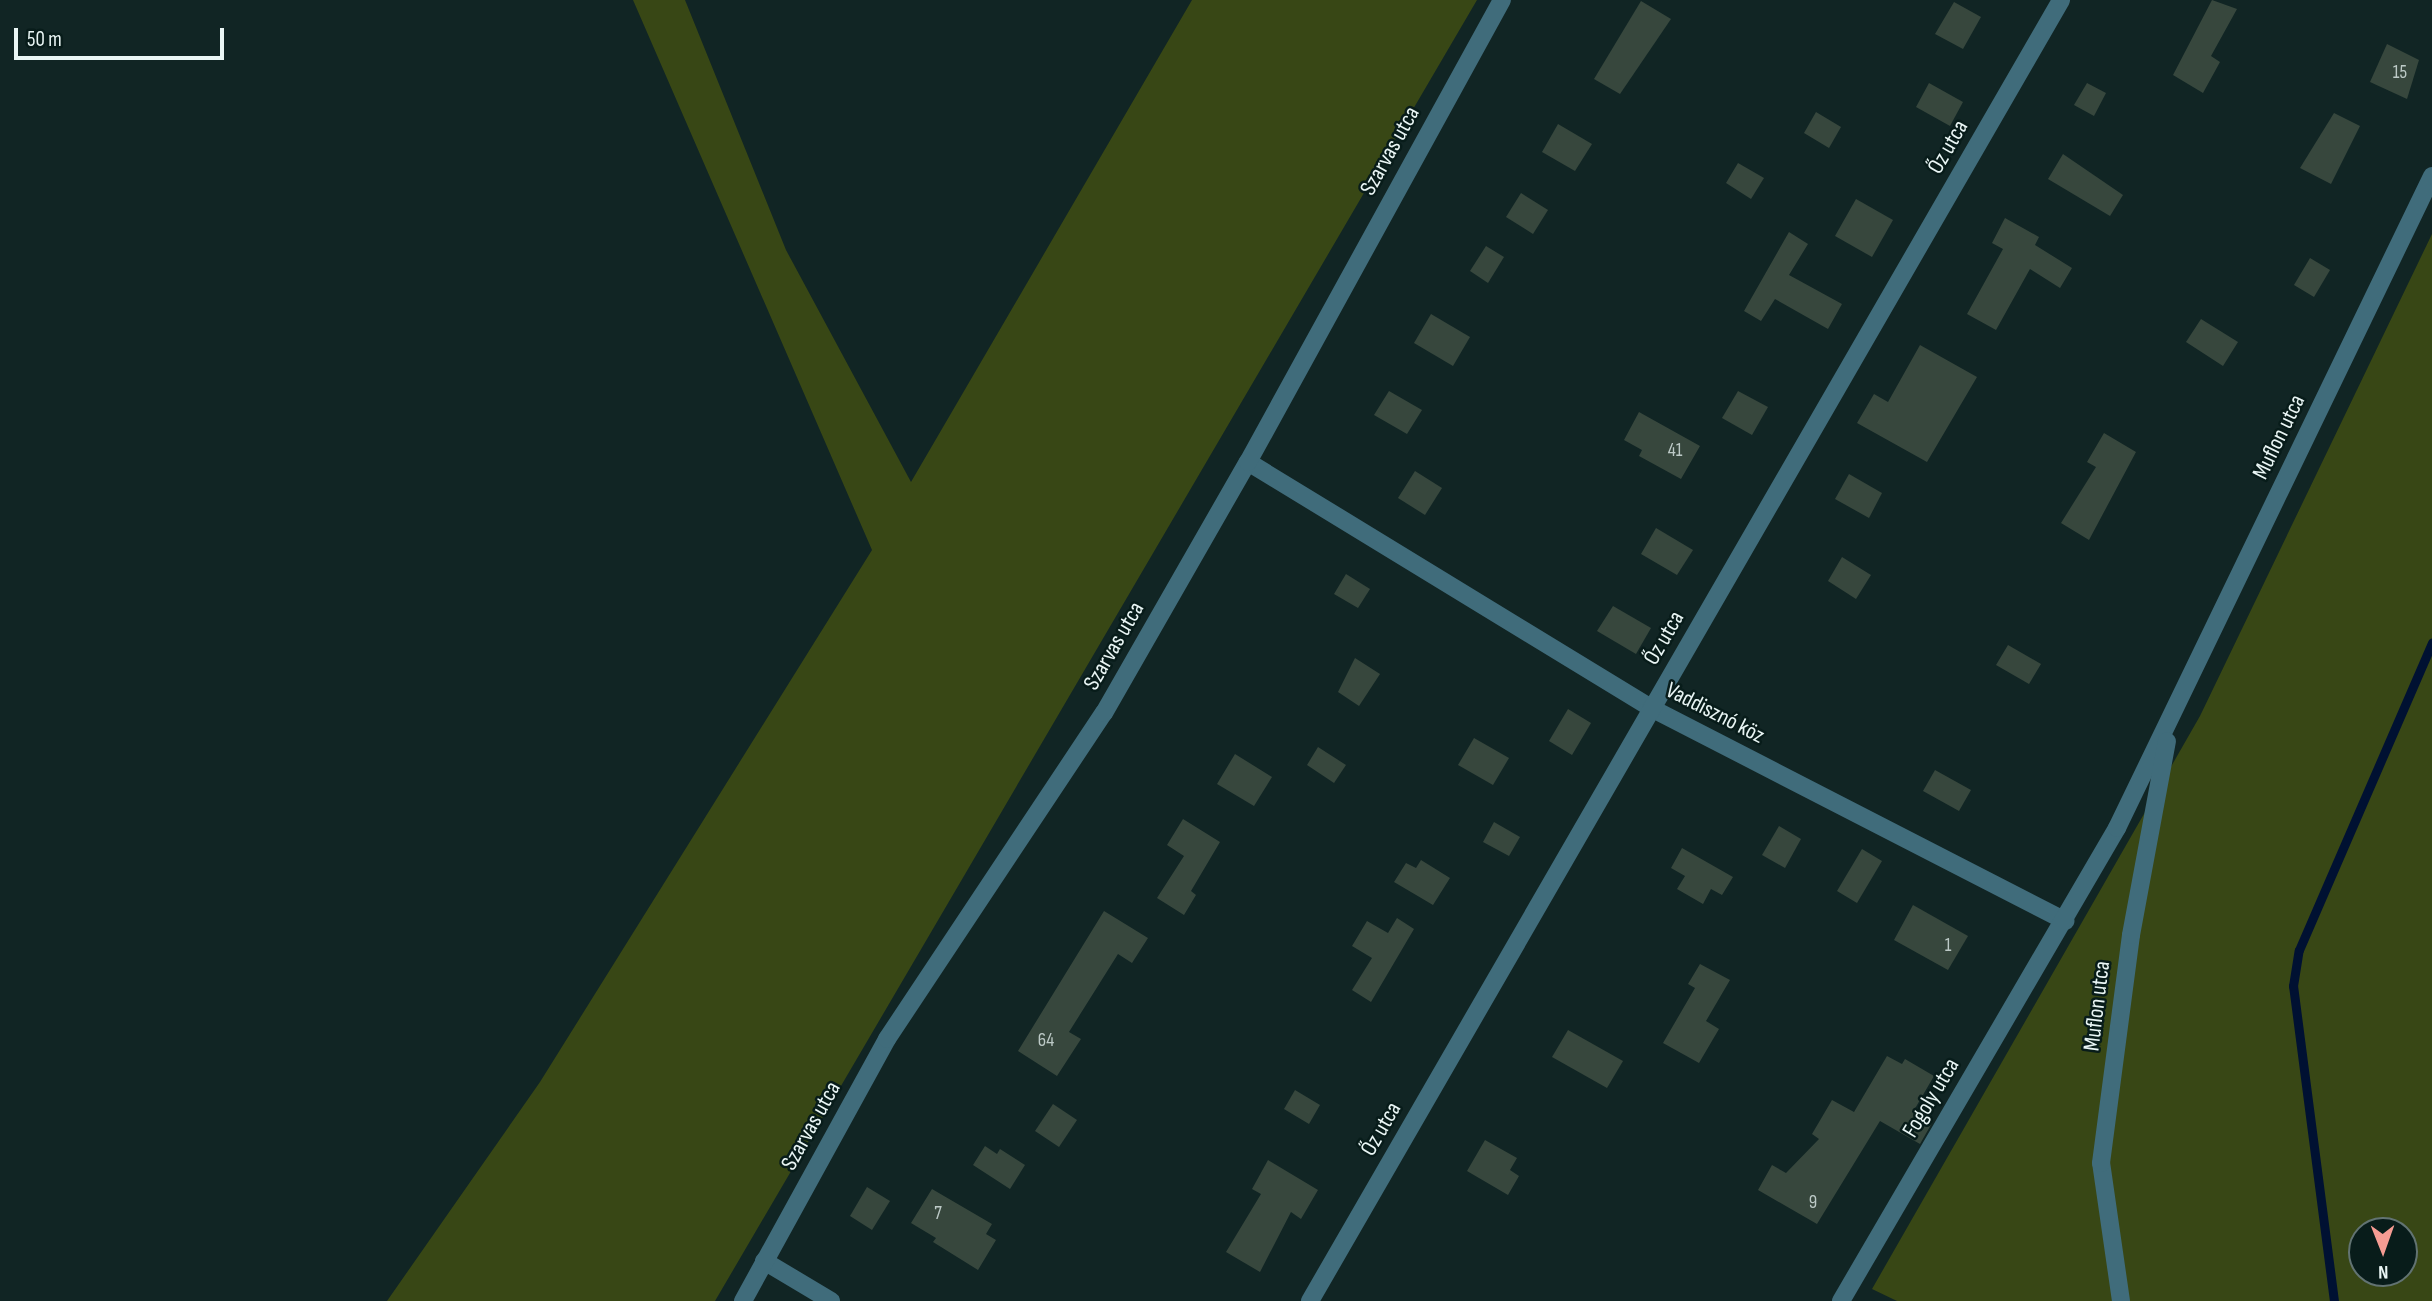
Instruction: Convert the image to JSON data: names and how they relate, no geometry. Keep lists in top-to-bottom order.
{
  "streets": {
    "street": [
      "Őz utca",
      "Szarvas utca",
      "Muflon utca",
      "Vaddisznó köz",
      "Fogoly utca"
    ]
  },
  "crossings": [
    ["Őz utca", "Vaddisznó köz"],
    ["Szarvas utca", "Vaddisznó köz"],
    ["Muflon utca", "Vaddisznó köz"],
    ["Muflon utca", "Fogoly utca"],
    ["Vaddisznó köz", "Fogoly utca"]
  ],
  "house_numbers": [
    "15",
    "41",
    "1",
    "64",
    "9",
    "7"
  ],
  "scale_bar": "50 m",
  "north": "bottom"
}
